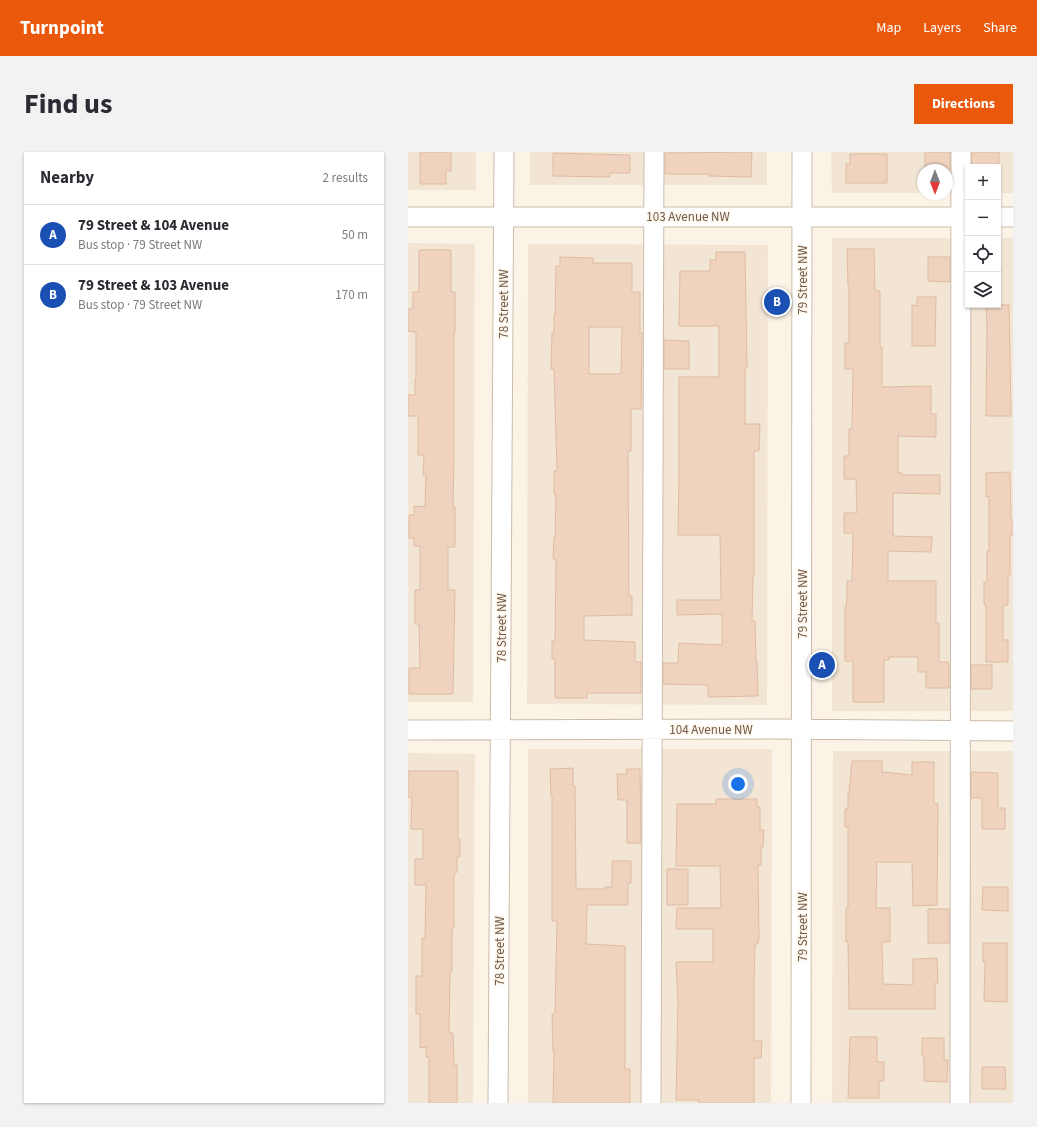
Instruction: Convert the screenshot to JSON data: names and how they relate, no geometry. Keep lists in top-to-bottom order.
{
  "streets": {
    "street": [
      "103 Avenue NW",
      "79 Street NW",
      "78 Street NW",
      "104 Avenue NW"
    ]
  },
  "crossings": [
    ["103 Avenue NW", "79 Street NW"],
    ["103 Avenue NW", "78 Street NW"],
    ["79 Street NW", "104 Avenue NW"],
    ["78 Street NW", "104 Avenue NW"]
  ],
  "north": "bottom",
  "page": {
    "header": "Turnpoint",
    "nav": ["Map", "Layers", "Share"],
    "title": "Find us",
    "buttons": "Directions",
    "heading": ["Nearby", "2 results"],
    "map_buttons": ["+", "−"],
    "list": [
      {
        "mark": "A",
        "name": "79 Street & 104 Avenue",
        "note": "Bus stop · 79 Street NW",
        "value": "50 m"
      },
      {
        "mark": "B",
        "name": "79 Street & 103 Avenue",
        "note": "Bus stop · 79 Street NW",
        "value": "170 m"
      }
    ],
    "pins": ["B", "A"]
  }
}
